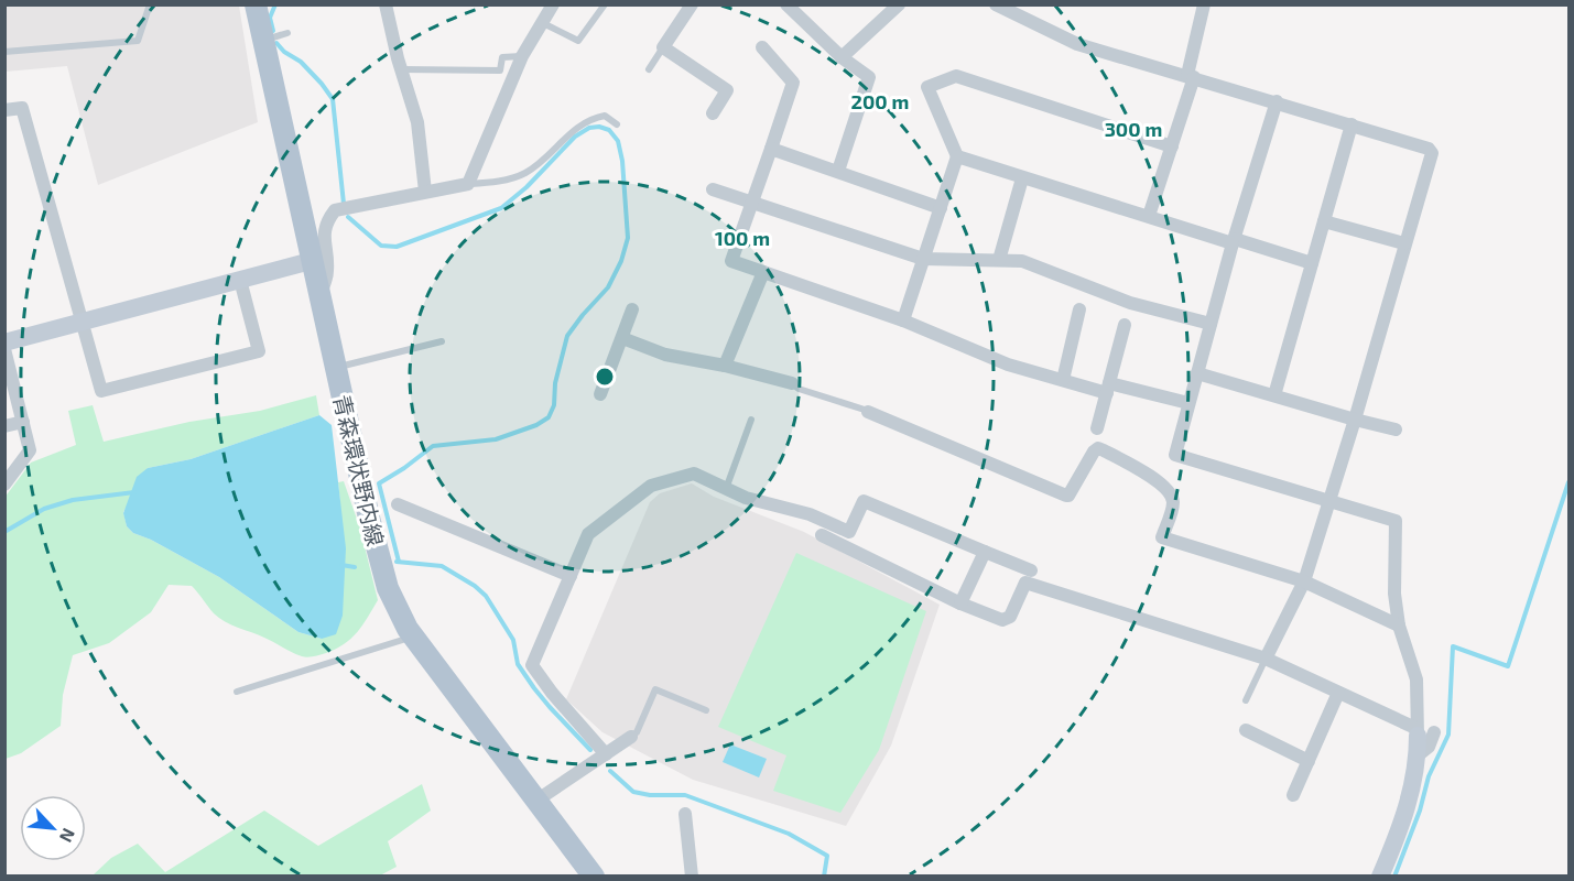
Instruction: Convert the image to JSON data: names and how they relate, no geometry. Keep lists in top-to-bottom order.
{
  "streets": {
    "main road": ["青森環状野内線"]
  },
  "north": "bottom right",
  "rings": ["200 m", "300 m", "100 m"]
}
